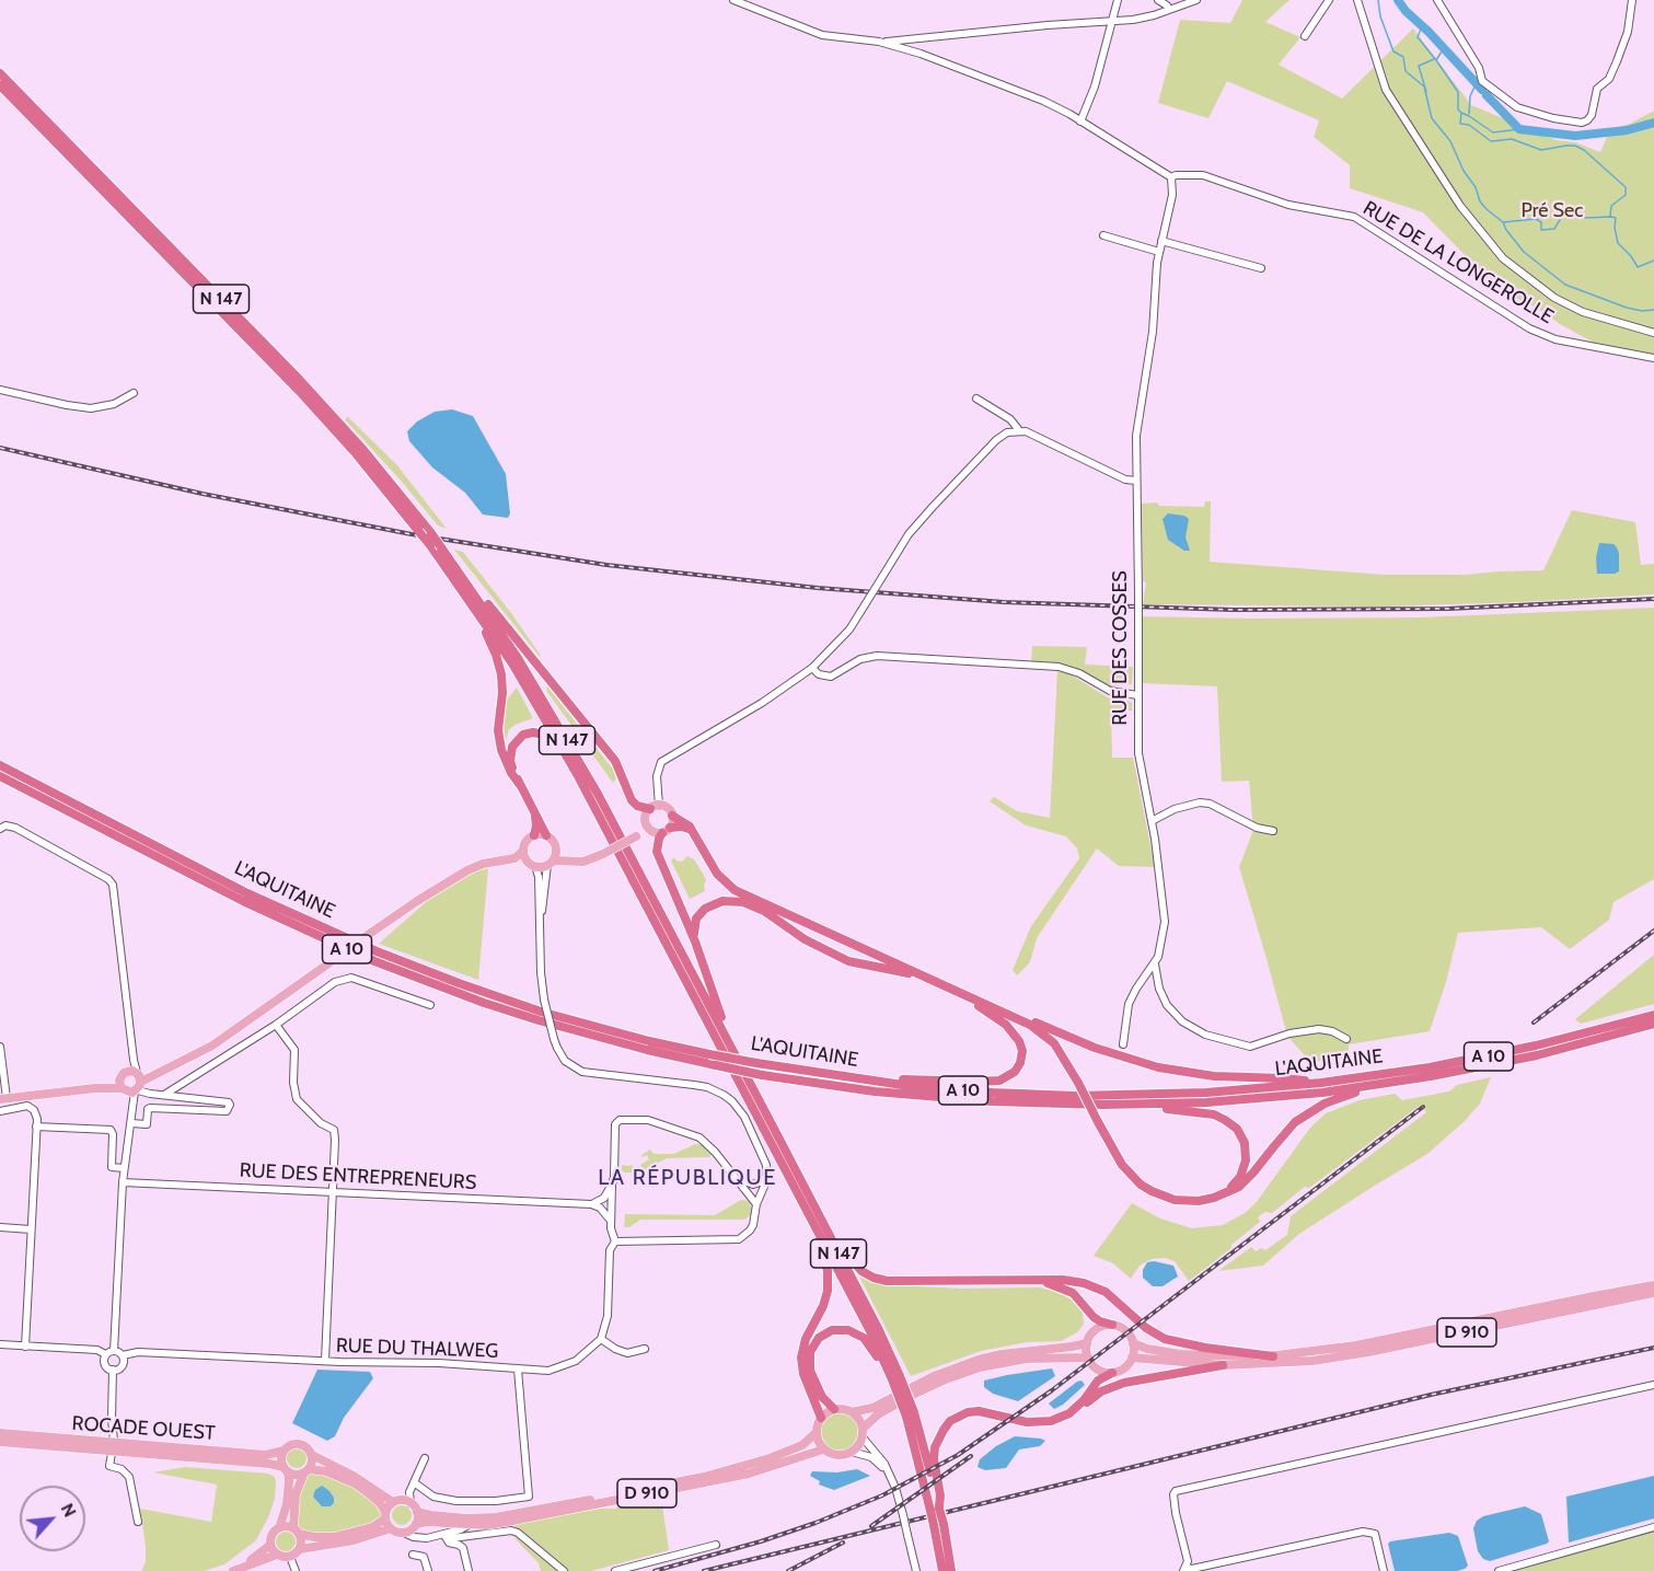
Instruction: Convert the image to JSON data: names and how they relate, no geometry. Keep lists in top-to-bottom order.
{
  "streets": {
    "highway": ["N 147", "L'AQUITAINE", "A 10"],
    "main road": ["D 910", "ROCADE OUEST"],
    "street": [
      "RUE DE LA LONGEROLLE",
      "RUE DES COSSES",
      "RUE DES ENTREPRENEURS",
      "RUE DU THALWEG"
    ]
  },
  "crossings": [
    ["RUE DE LA LONGEROLLE", "RUE DES COSSES"],
    ["N 147", "D 910"]
  ],
  "districts": ["LA RÉPUBLIQUE"],
  "parks": ["Pré Sec"],
  "north": "top right"
}
